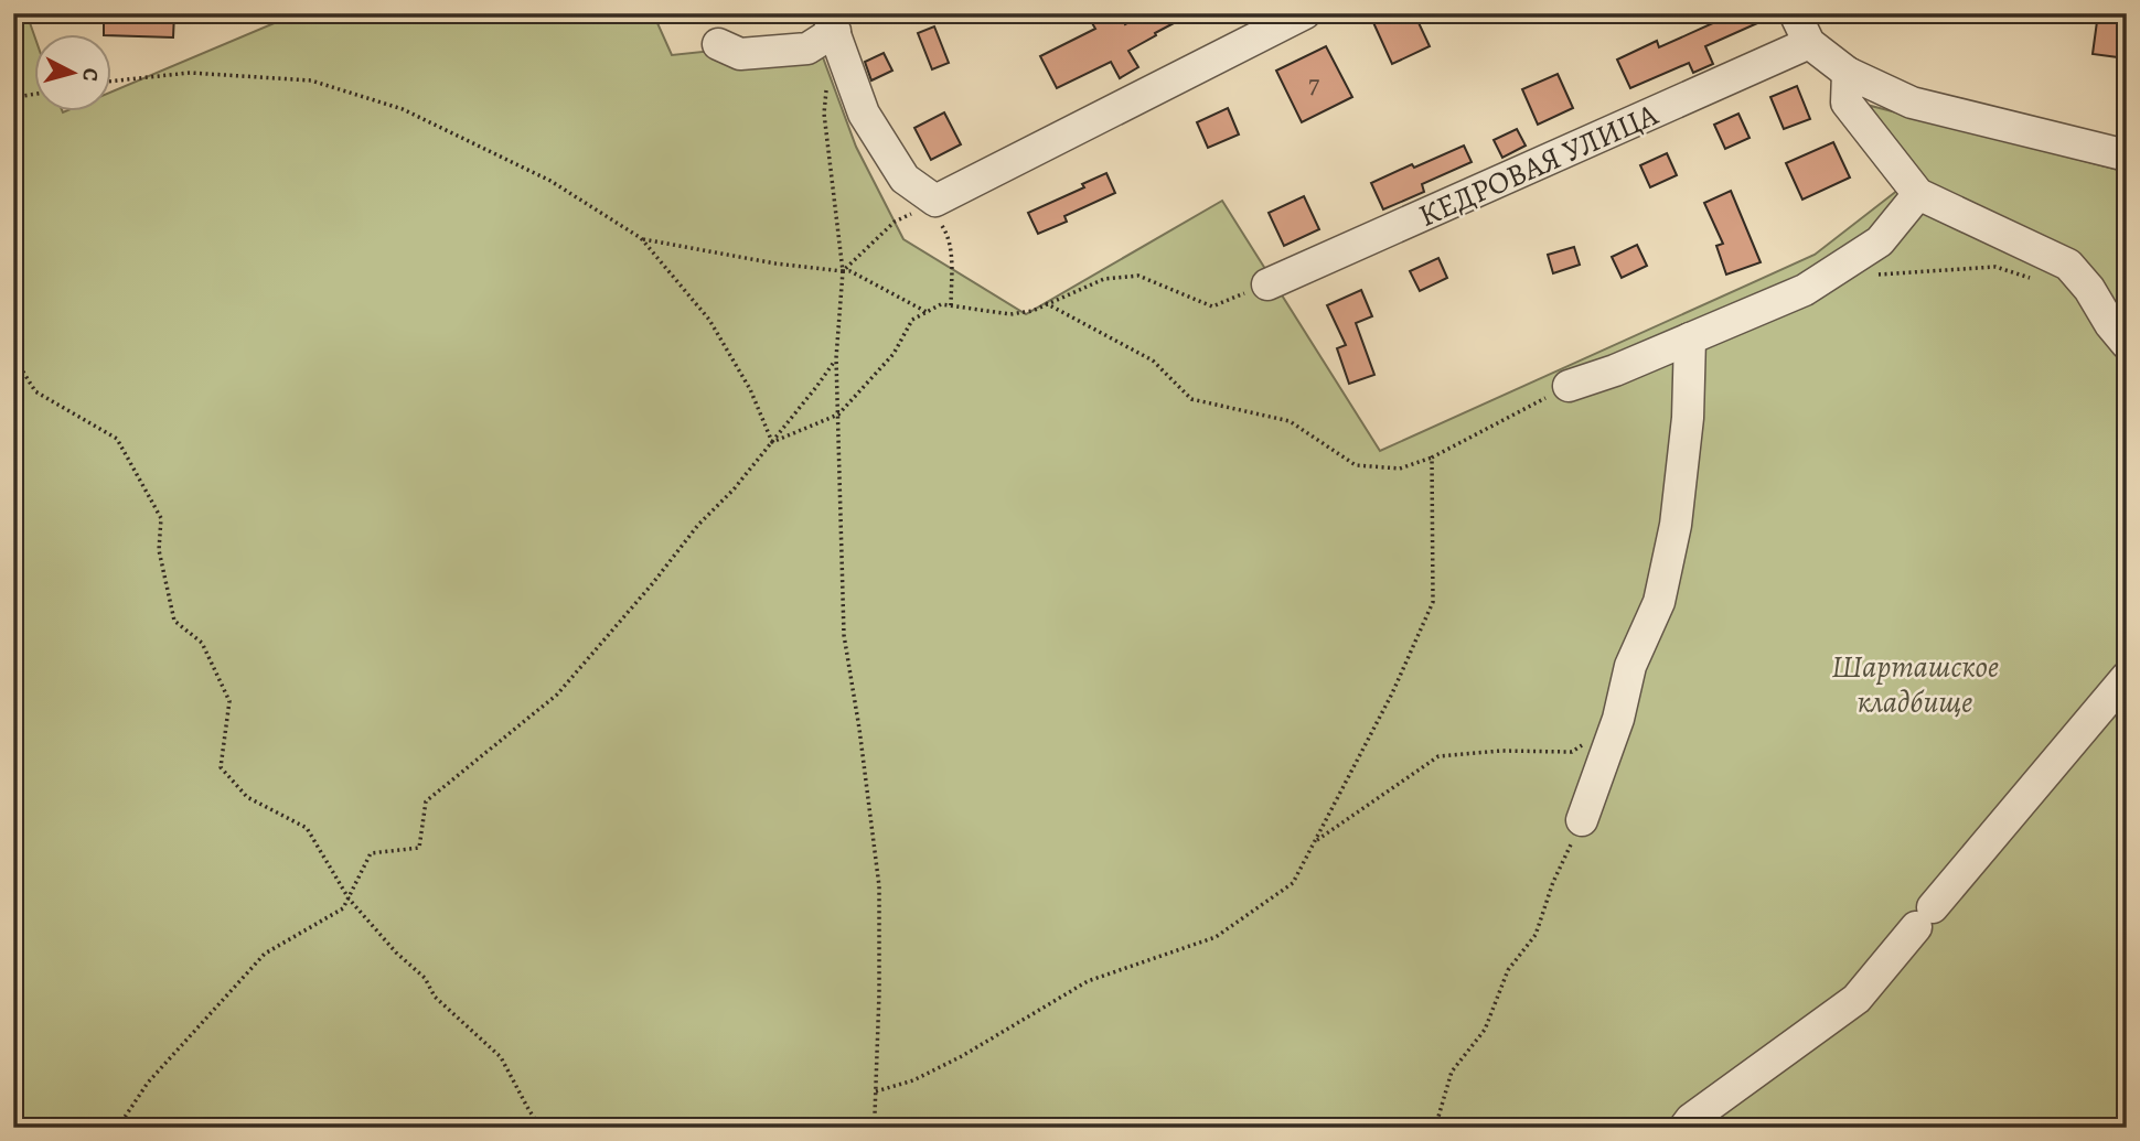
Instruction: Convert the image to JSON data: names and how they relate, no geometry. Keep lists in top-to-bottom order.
{
  "streets": {
    "street": ["КЕДРОВАЯ УЛИЦА"]
  },
  "parks": ["Шарташское кладбище"],
  "house_numbers": ["7"],
  "north": "right"
}
